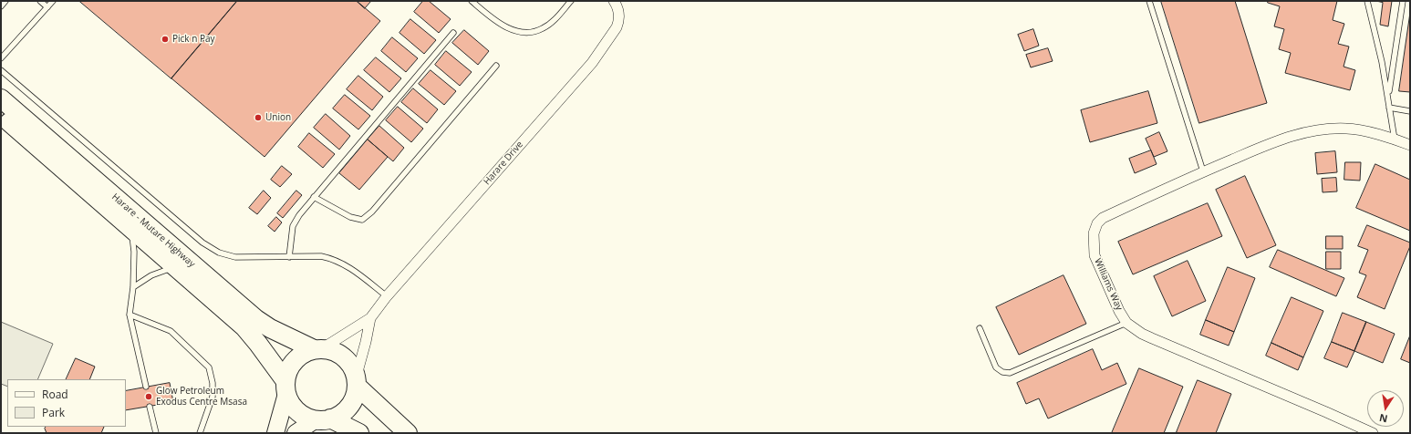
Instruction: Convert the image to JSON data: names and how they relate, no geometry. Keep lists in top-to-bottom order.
{
  "streets": {
    "highway": ["Harare - Mutare Highway"],
    "street": ["Harare Drive", "Williams Way"]
  },
  "crossings": [
    ["Harare Drive", "Harare - Mutare Highway"]
  ],
  "places": ["Pick n Pay", "Union", "Glow Petroleum Exodus Centre Msasa"],
  "legend": ["Road", "Park"],
  "north": "bottom"
}
